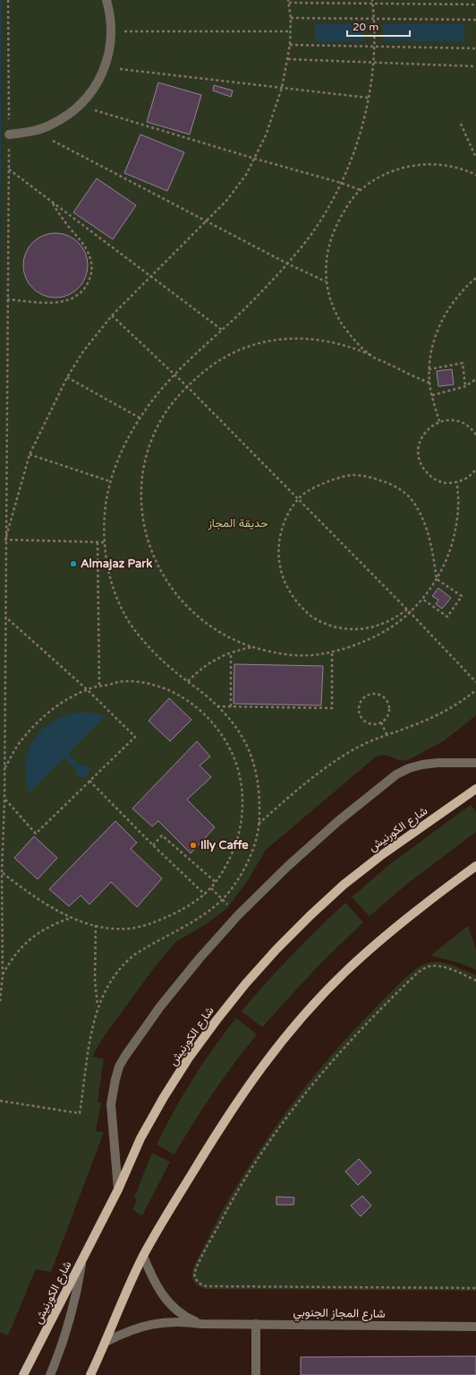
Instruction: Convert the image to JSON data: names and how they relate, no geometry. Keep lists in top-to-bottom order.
{
  "streets": {
    "main road": ["شارع الكورنيش"],
    "street": ["شارع المجاز الجنوبي"]
  },
  "parks": ["حديقة المجاز"],
  "places": ["Almajaz Park", "Illy Caffe"],
  "scale_bar": "20 m"
}
